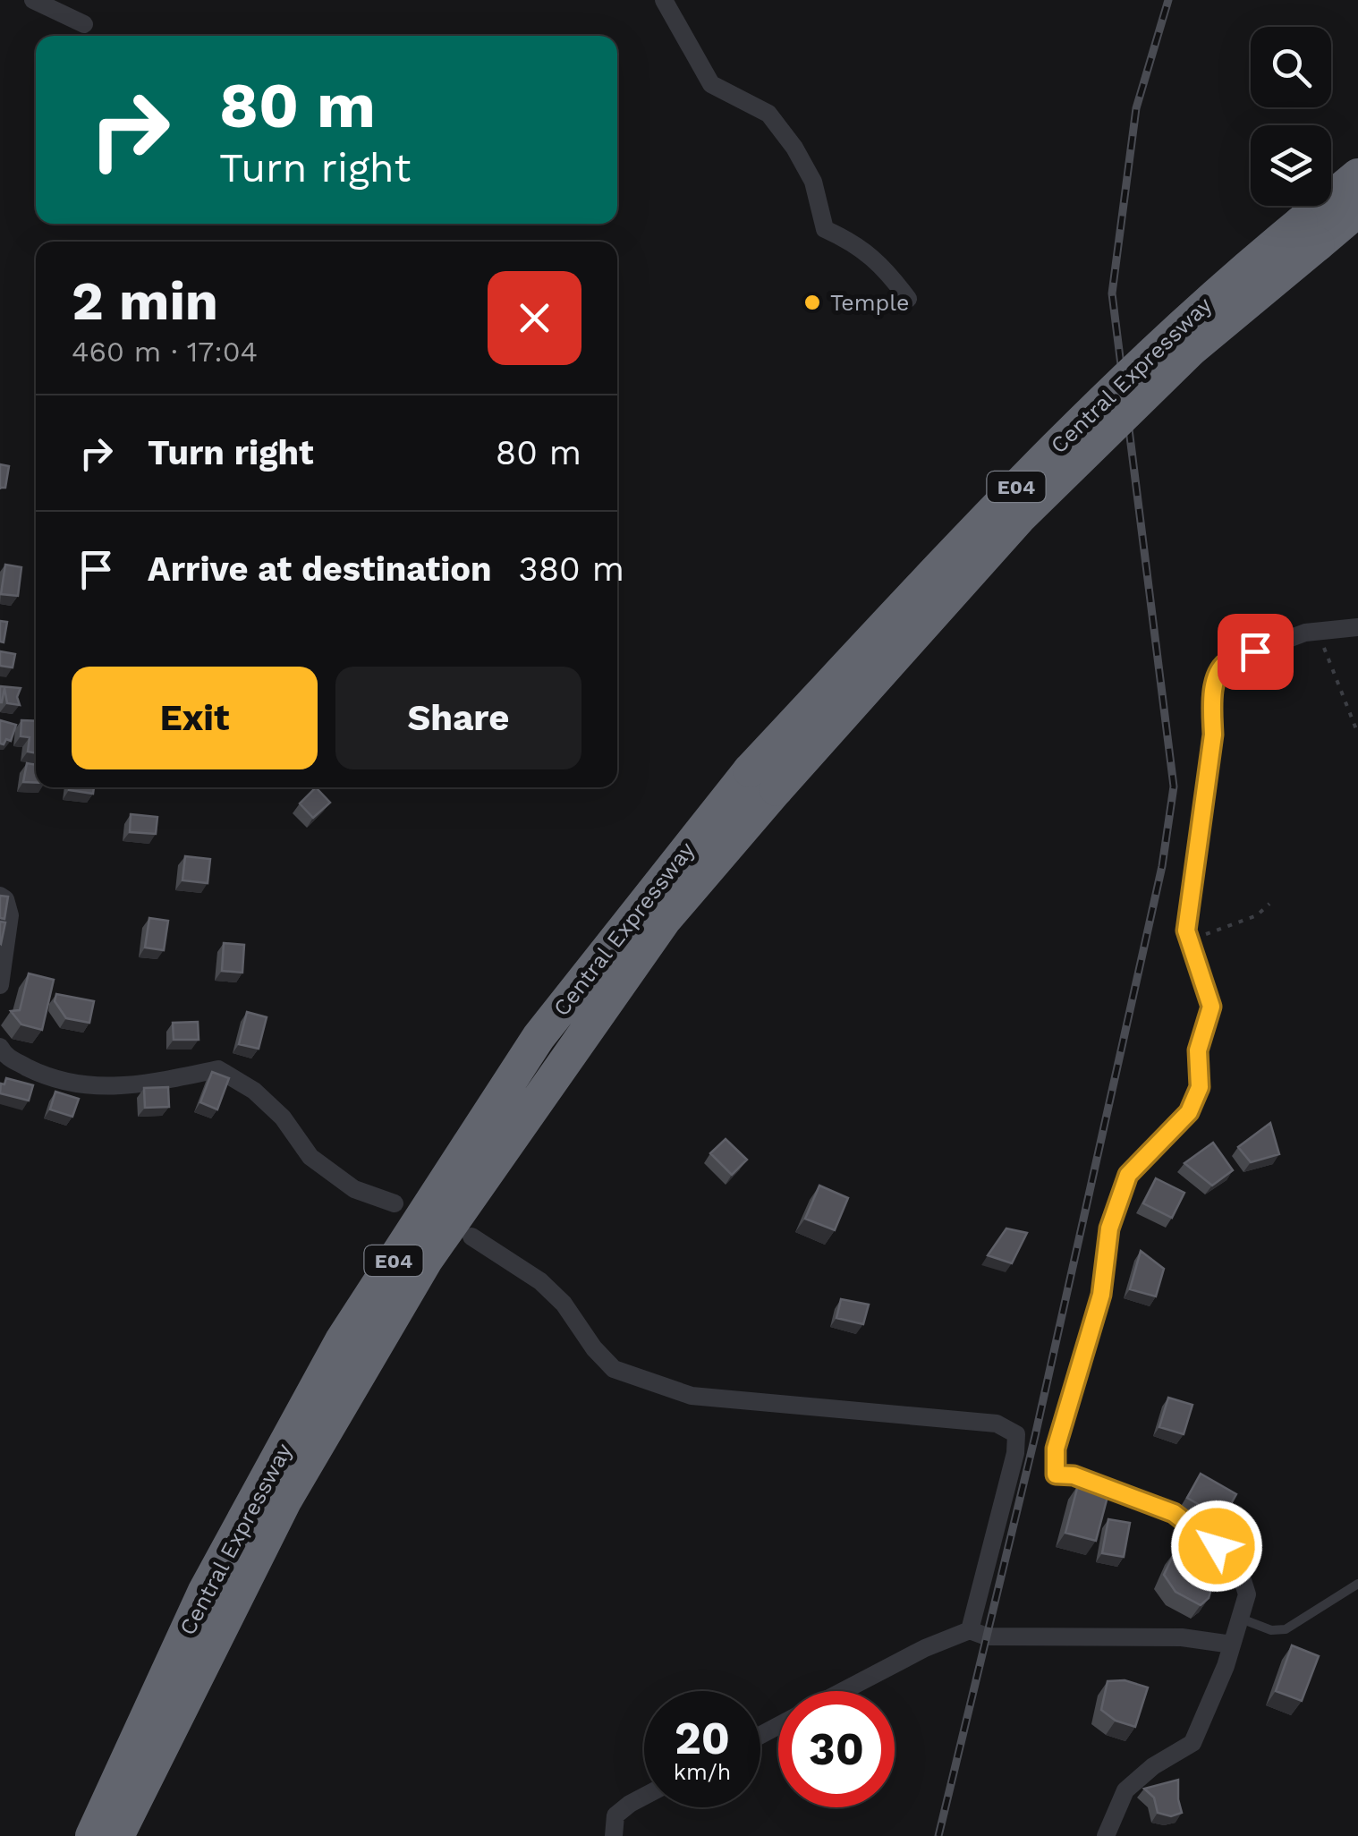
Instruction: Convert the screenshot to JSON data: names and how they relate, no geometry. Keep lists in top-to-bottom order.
{
  "streets": {
    "highway": ["Central Expressway", "E04"]
  },
  "places": ["Temple"],
  "page": {
    "turn": ["80 m", "Turn right"],
    "heading": ["2 min", "460 m · 17:04"],
    "list": [
      {
        "name": "Turn right",
        "value": "80 m"
      },
      {
        "name": "Arrive at destination",
        "value": "380 m"
      }
    ],
    "buttons": ["Exit", "Share"],
    "speed": "20 km/h",
    "limit": "30"
  }
}
